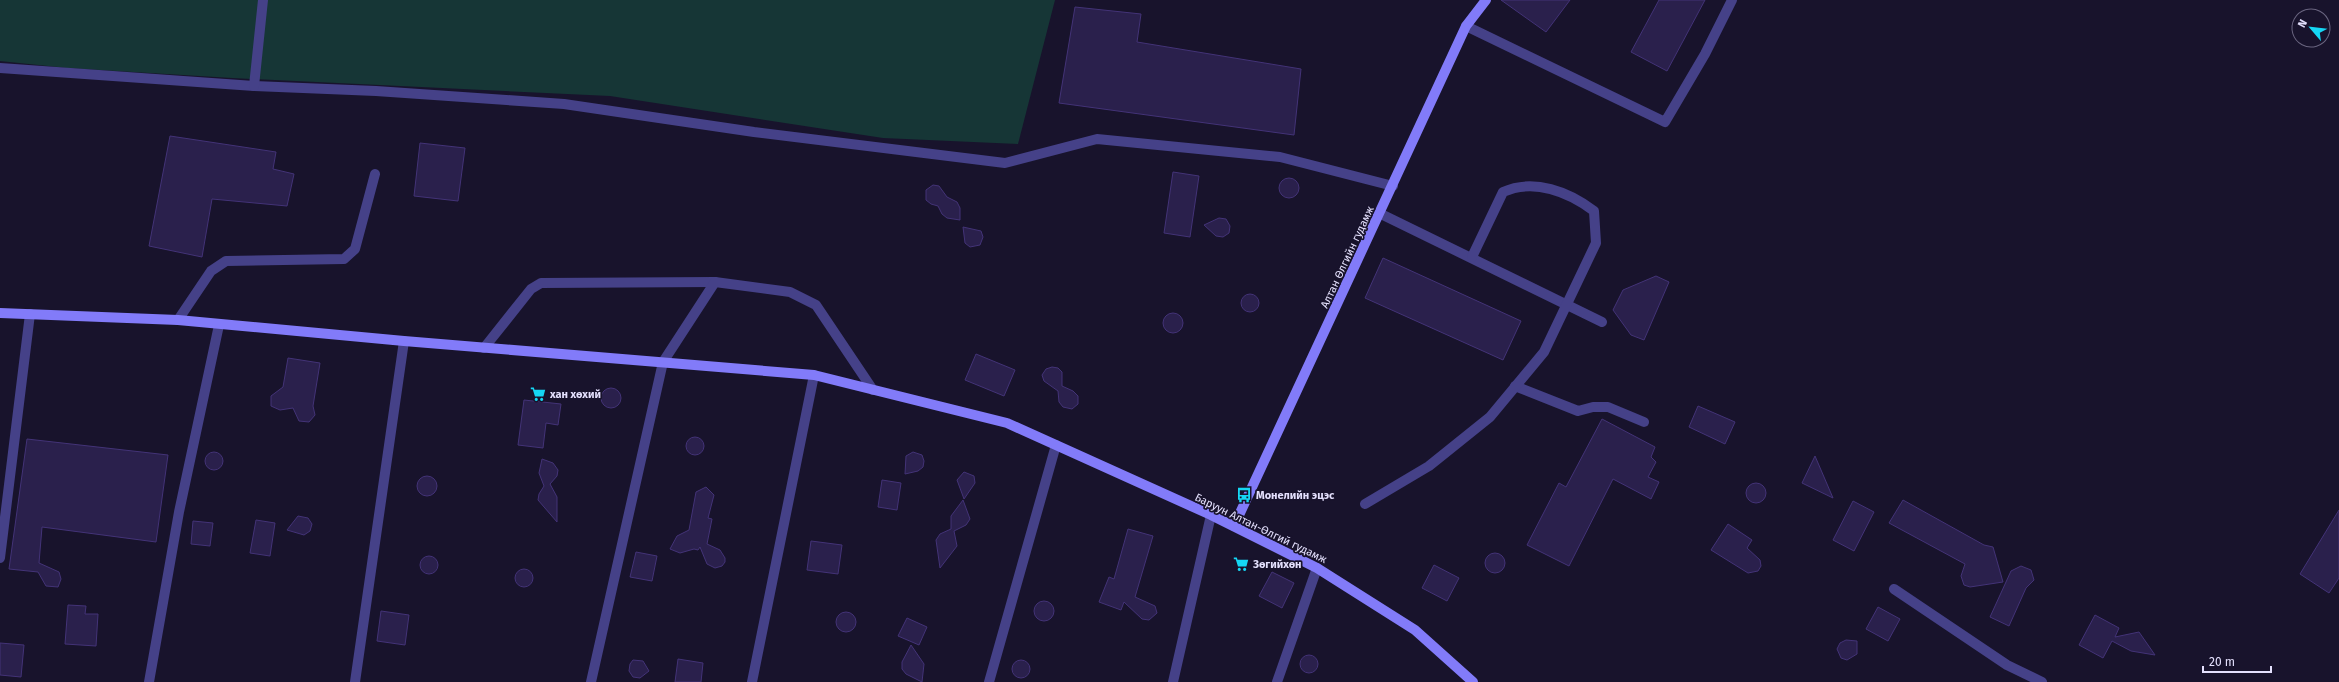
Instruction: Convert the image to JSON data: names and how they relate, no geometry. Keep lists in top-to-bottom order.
{
  "streets": {
    "main road": ["Алтан Өлгийн гудамж", "Баруун Алтан-Өлгий гудамж"]
  },
  "crossings": [
    ["Алтан Өлгийн гудамж", "Баруун Алтан-Өлгий гудамж"]
  ],
  "places": {
    "supermarket": ["хан хөхий", "Зөгийхөн"],
    "bus stop": ["Монелийн эцэс"]
  },
  "scale_bar": "20 m",
  "north": "top left"
}
